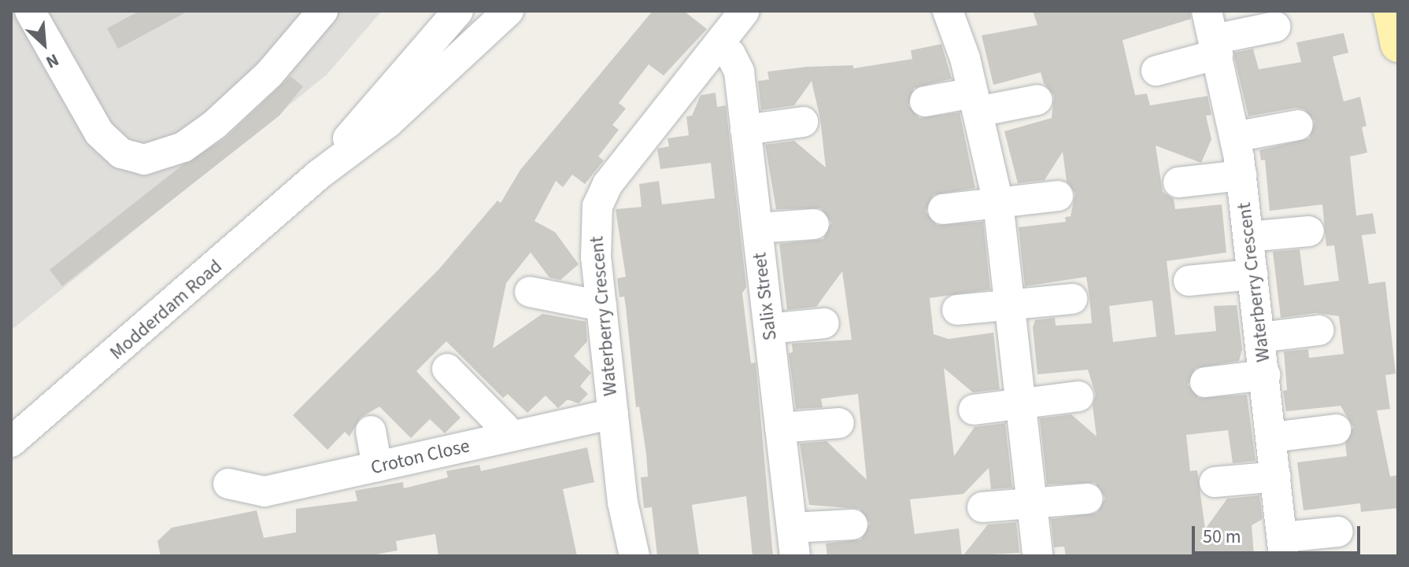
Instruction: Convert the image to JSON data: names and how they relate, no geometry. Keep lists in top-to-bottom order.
{
  "streets": {
    "street": [
      "Waterberry Crescent",
      "Salix Street",
      "Modderdam Road",
      "Croton Close"
    ]
  },
  "crossings": [
    ["Waterberry Crescent", "Salix Street"],
    ["Waterberry Crescent", "Croton Close"]
  ],
  "scale_bar": "50 m",
  "north": "bottom right"
}
